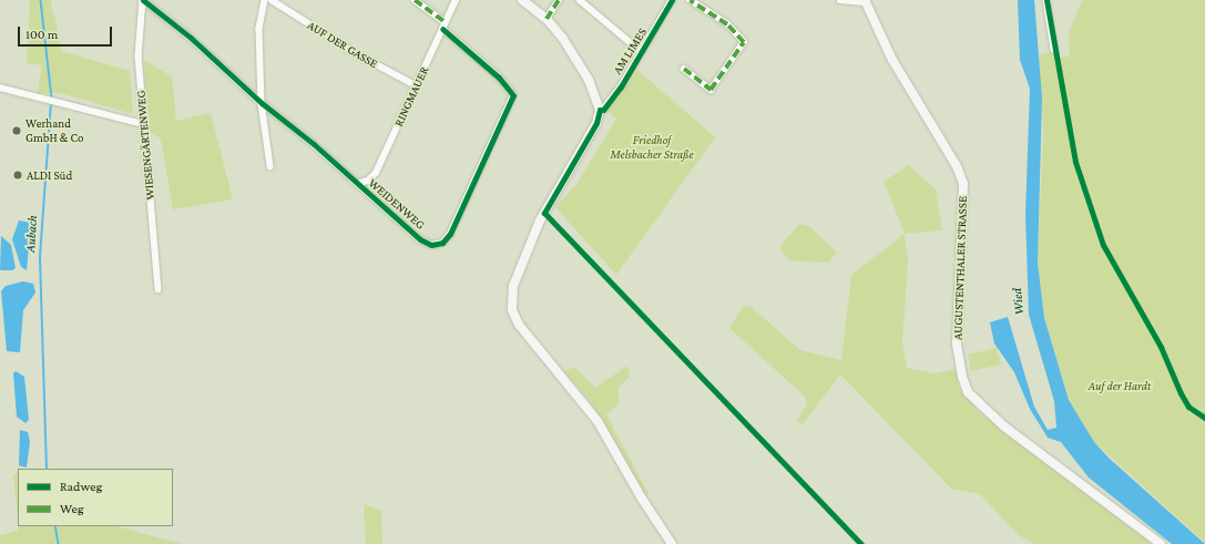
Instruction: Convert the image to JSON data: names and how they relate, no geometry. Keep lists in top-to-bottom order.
{
  "streets": {
    "main road": ["AUGUSTENTHALER STRASSE"],
    "street": [
      "AUF DER GASSE",
      "AM LIMES",
      "RINGMAUER",
      "WIESENGÄRTENWEG",
      "WEIDENWEG"
    ]
  },
  "crossings": [
    ["AUF DER GASSE", "RINGMAUER"],
    ["RINGMAUER", "WEIDENWEG"],
    ["WIESENGÄRTENWEG", "WEIDENWEG"]
  ],
  "water": ["Aubach", "Wied"],
  "parks": ["Friedhof Melsbacher Straße", "Auf der Hardt"],
  "places": ["Werhand GmbH & Co", "ALDI Süd"],
  "legend": ["Radweg", "Weg"],
  "scale_bar": "100 m"
}
